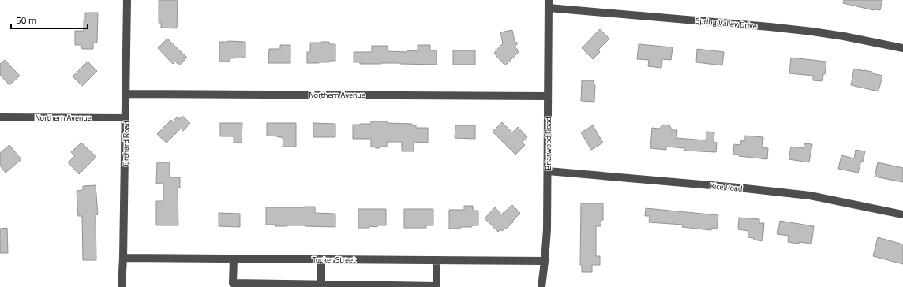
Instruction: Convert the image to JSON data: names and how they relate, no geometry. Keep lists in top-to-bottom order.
{
  "streets": {
    "street": [
      "Spring Valley Drive",
      "Northern Avenue",
      "Orchard Road",
      "Briarwood Road",
      "Kice Road",
      "Tucker Street"
    ]
  },
  "crossings": [
    ["Spring Valley Drive", "Briarwood Road"],
    ["Northern Avenue", "Orchard Road"],
    ["Northern Avenue", "Briarwood Road"],
    ["Orchard Road", "Tucker Street"],
    ["Briarwood Road", "Kice Road"],
    ["Briarwood Road", "Tucker Street"]
  ],
  "scale_bar": "50 m"
}
